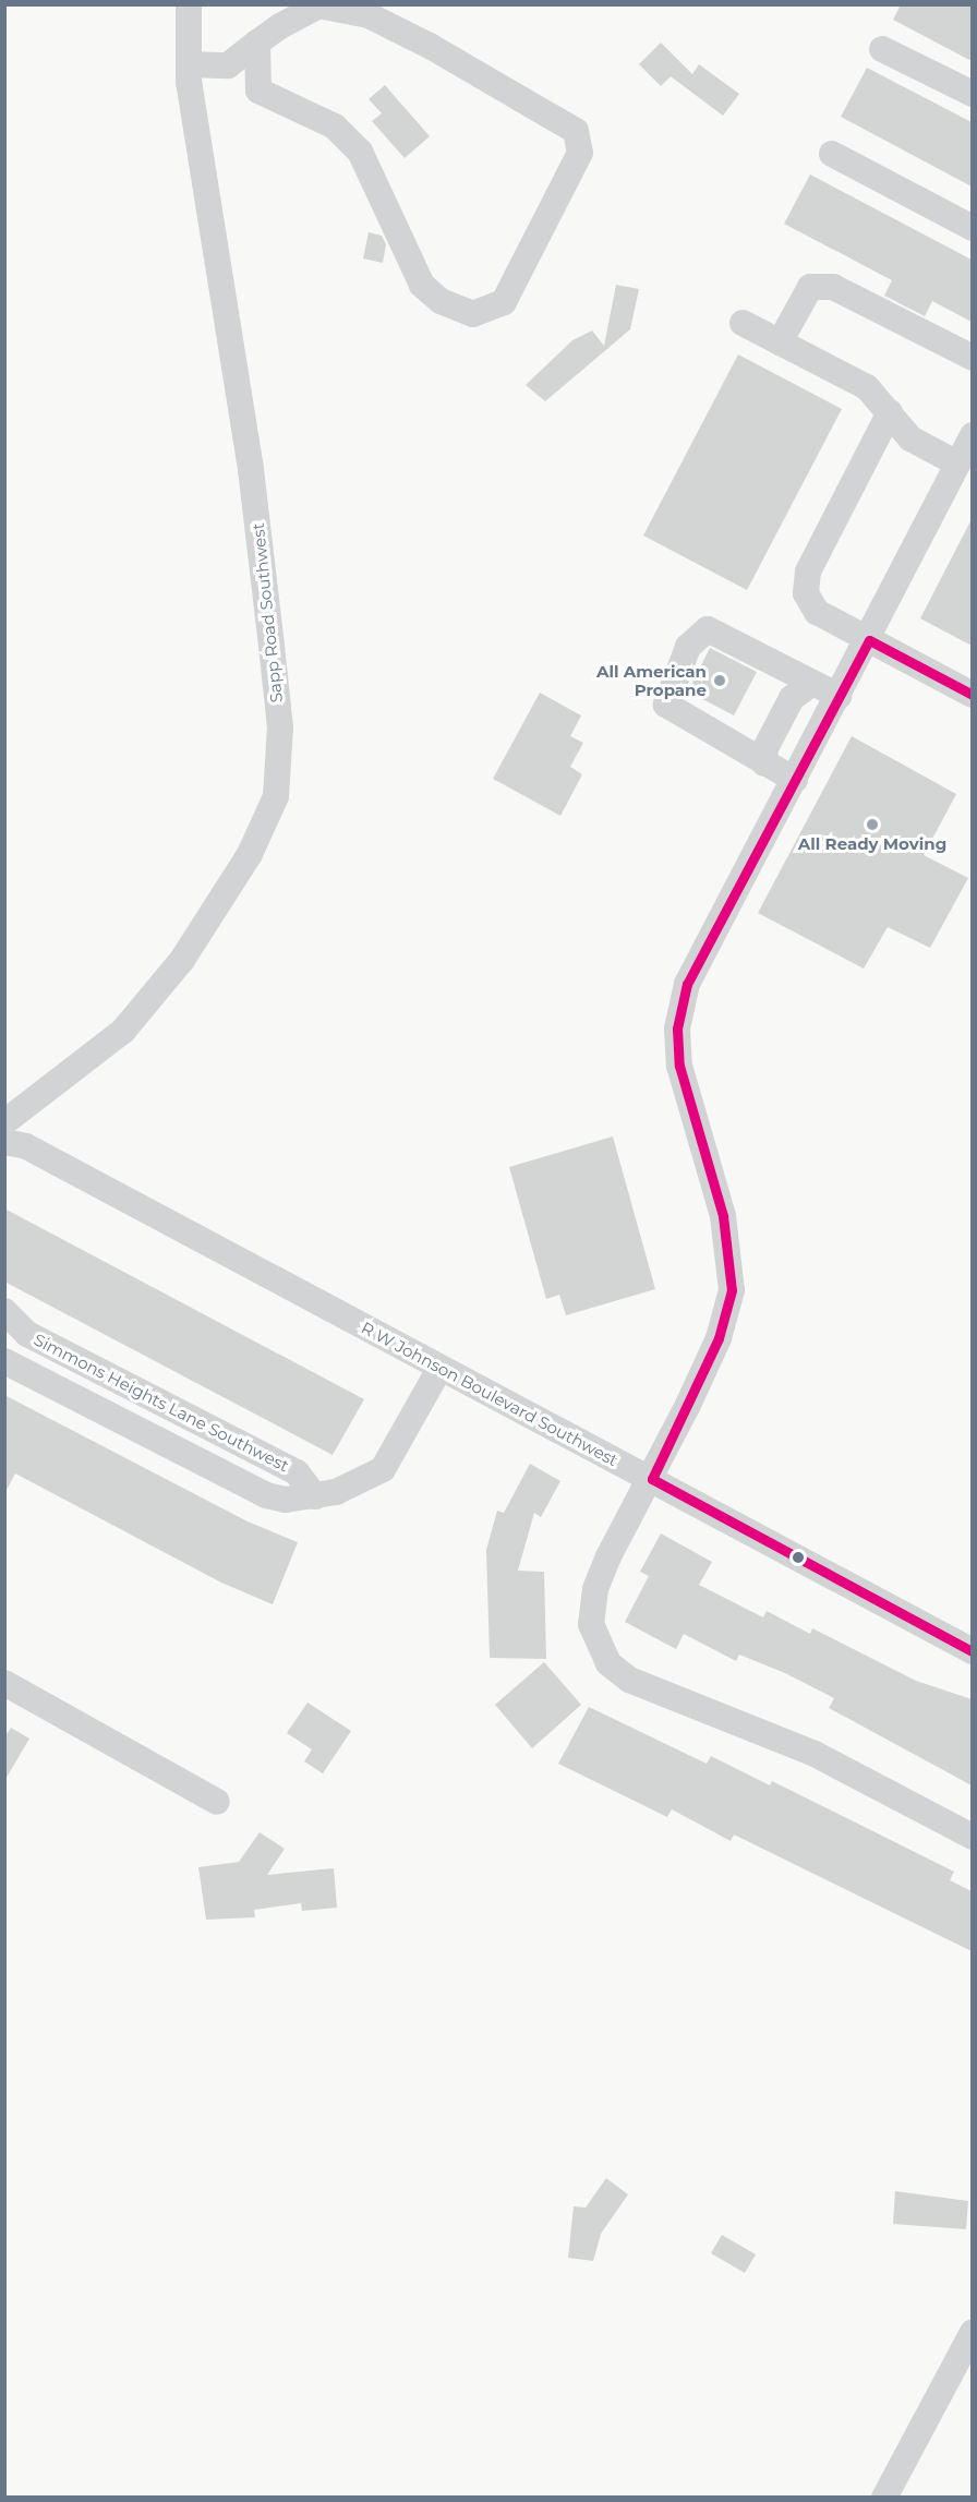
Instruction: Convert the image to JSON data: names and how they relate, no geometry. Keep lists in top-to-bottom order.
{
  "streets": {
    "street": ["Sapp Road Southwest", "R W Johnson Boulevard Southwest", "Simmons Heights Lane Southwest"]
  },
  "crossings": [
    ["R W Johnson Boulevard Southwest", "Simmons Heights Lane Southwest"]
  ],
  "places": ["All American Propane", "All Ready Moving"]
}
